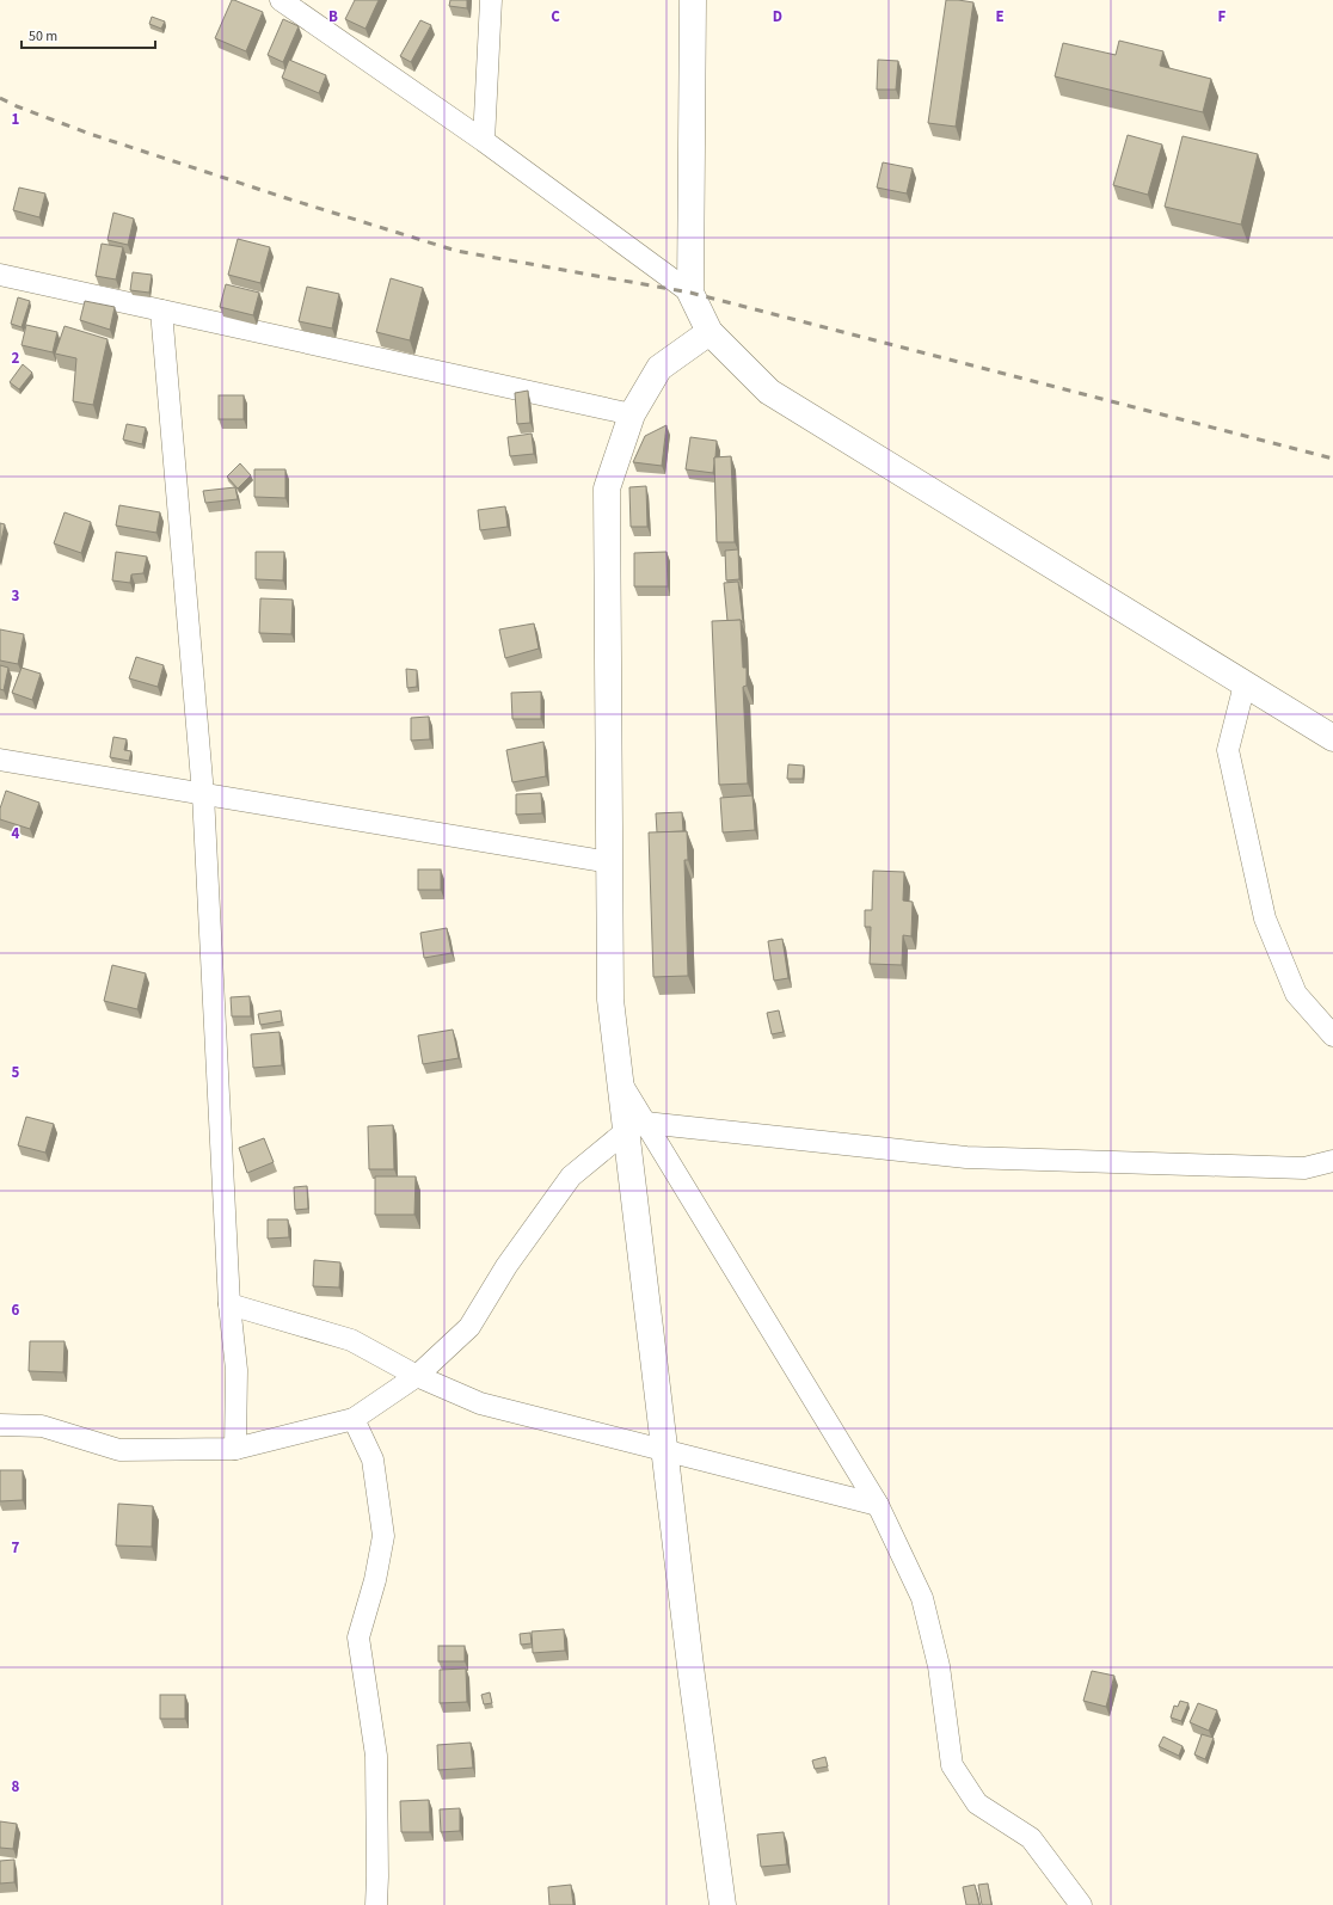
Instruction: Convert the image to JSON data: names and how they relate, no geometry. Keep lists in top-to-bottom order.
{
  "scale_bar": "50 m",
  "grid": {
    "columns": [
      "B",
      "C",
      "D",
      "E",
      "F"
    ],
    "rows": [
      "1",
      "2",
      "3",
      "4",
      "5",
      "6",
      "7",
      "8"
    ]
  }
}
